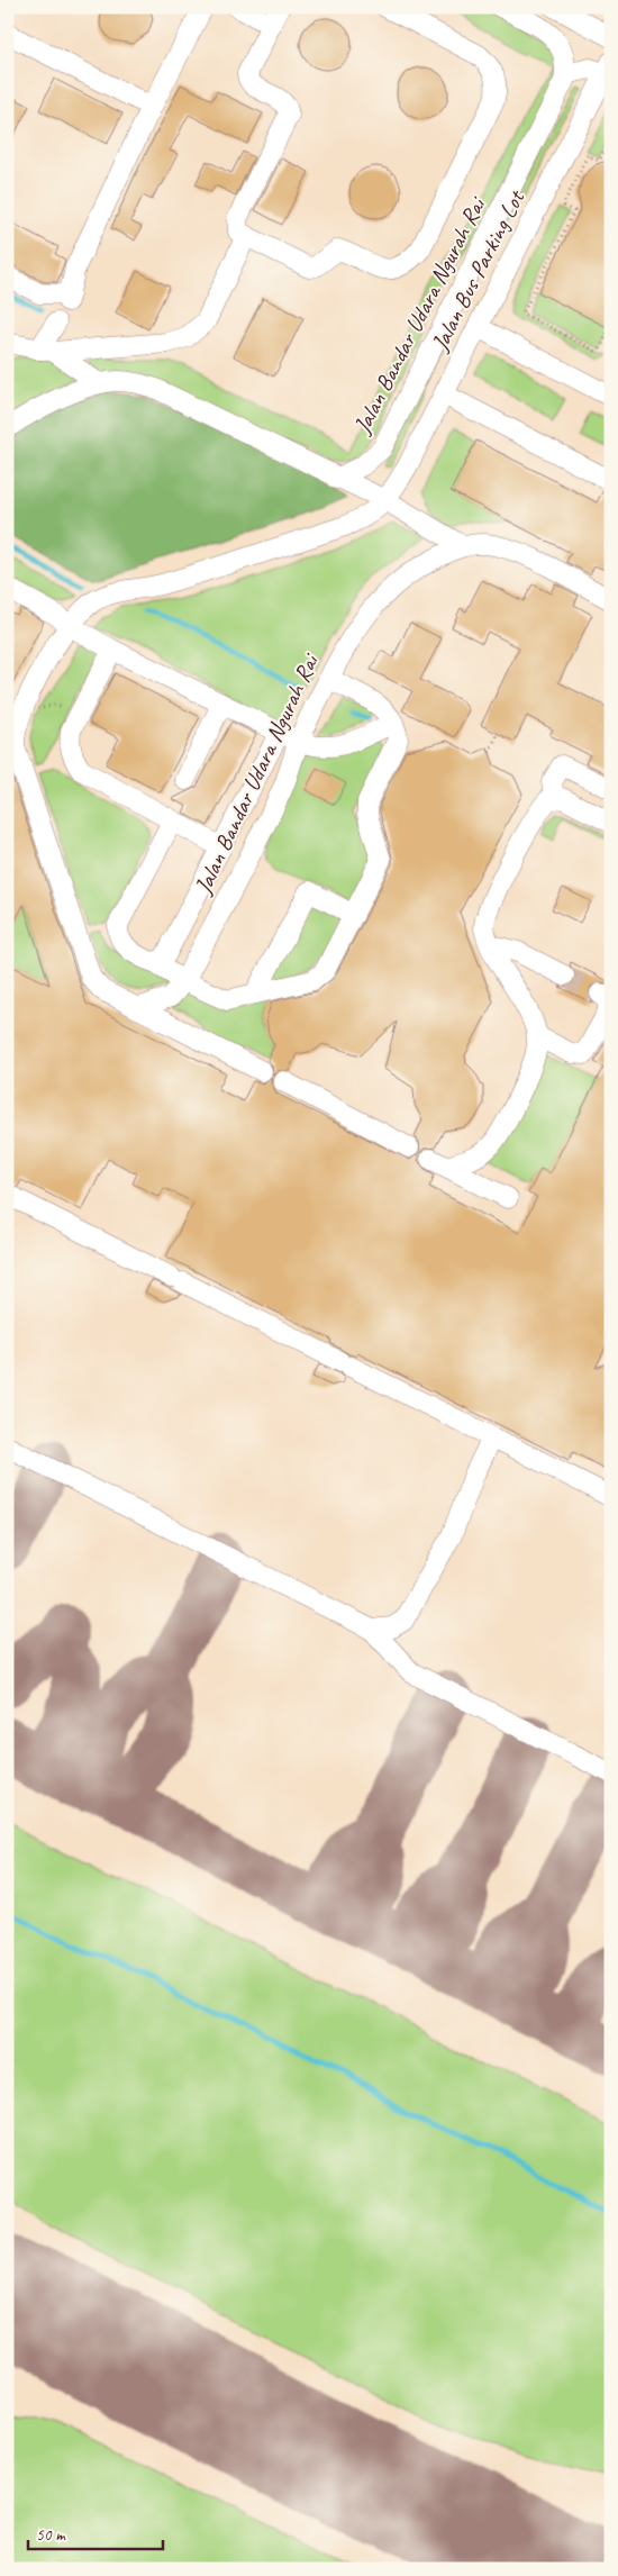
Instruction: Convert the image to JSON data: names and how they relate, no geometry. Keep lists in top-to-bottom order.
{
  "streets": {
    "street": ["Jalan Bus Parking Lot", "Jalan Bandar Udara Ngurah Rai"]
  },
  "scale_bar": "50 m"
}
